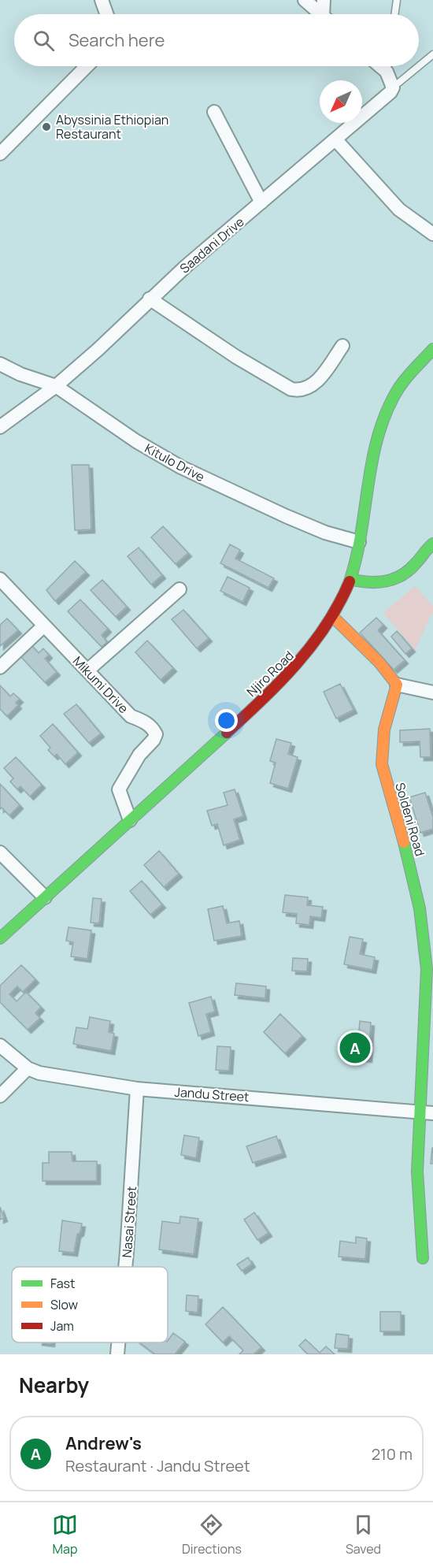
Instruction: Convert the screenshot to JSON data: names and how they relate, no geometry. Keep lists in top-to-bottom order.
{
  "streets": {
    "street": [
      "Saadani Drive",
      "Kitulo Drive",
      "Njiro Road",
      "Mikumi Drive",
      "Soldeni Road",
      "Jandu Street",
      "Nasai Street"
    ]
  },
  "crossings": [
    ["Saadani Drive", "Kitulo Drive"],
    ["Kitulo Drive", "Njiro Road"],
    ["Njiro Road", "Mikumi Drive"],
    ["Soldeni Road", "Jandu Street"],
    ["Jandu Street", "Nasai Street"]
  ],
  "places": ["Abyssinia Ethiopian Restaurant"],
  "legend": ["Fast", "Slow", "Jam"],
  "north": "bottom left",
  "page": {
    "search": "Search here",
    "pins": "A",
    "heading": "Nearby",
    "list": [
      {
        "mark": "A",
        "name": "Andrew's",
        "note": "Restaurant · Jandu Street",
        "value": "210 m"
      }
    ],
    "nav": ["Map", "Directions", "Saved"]
  }
}
